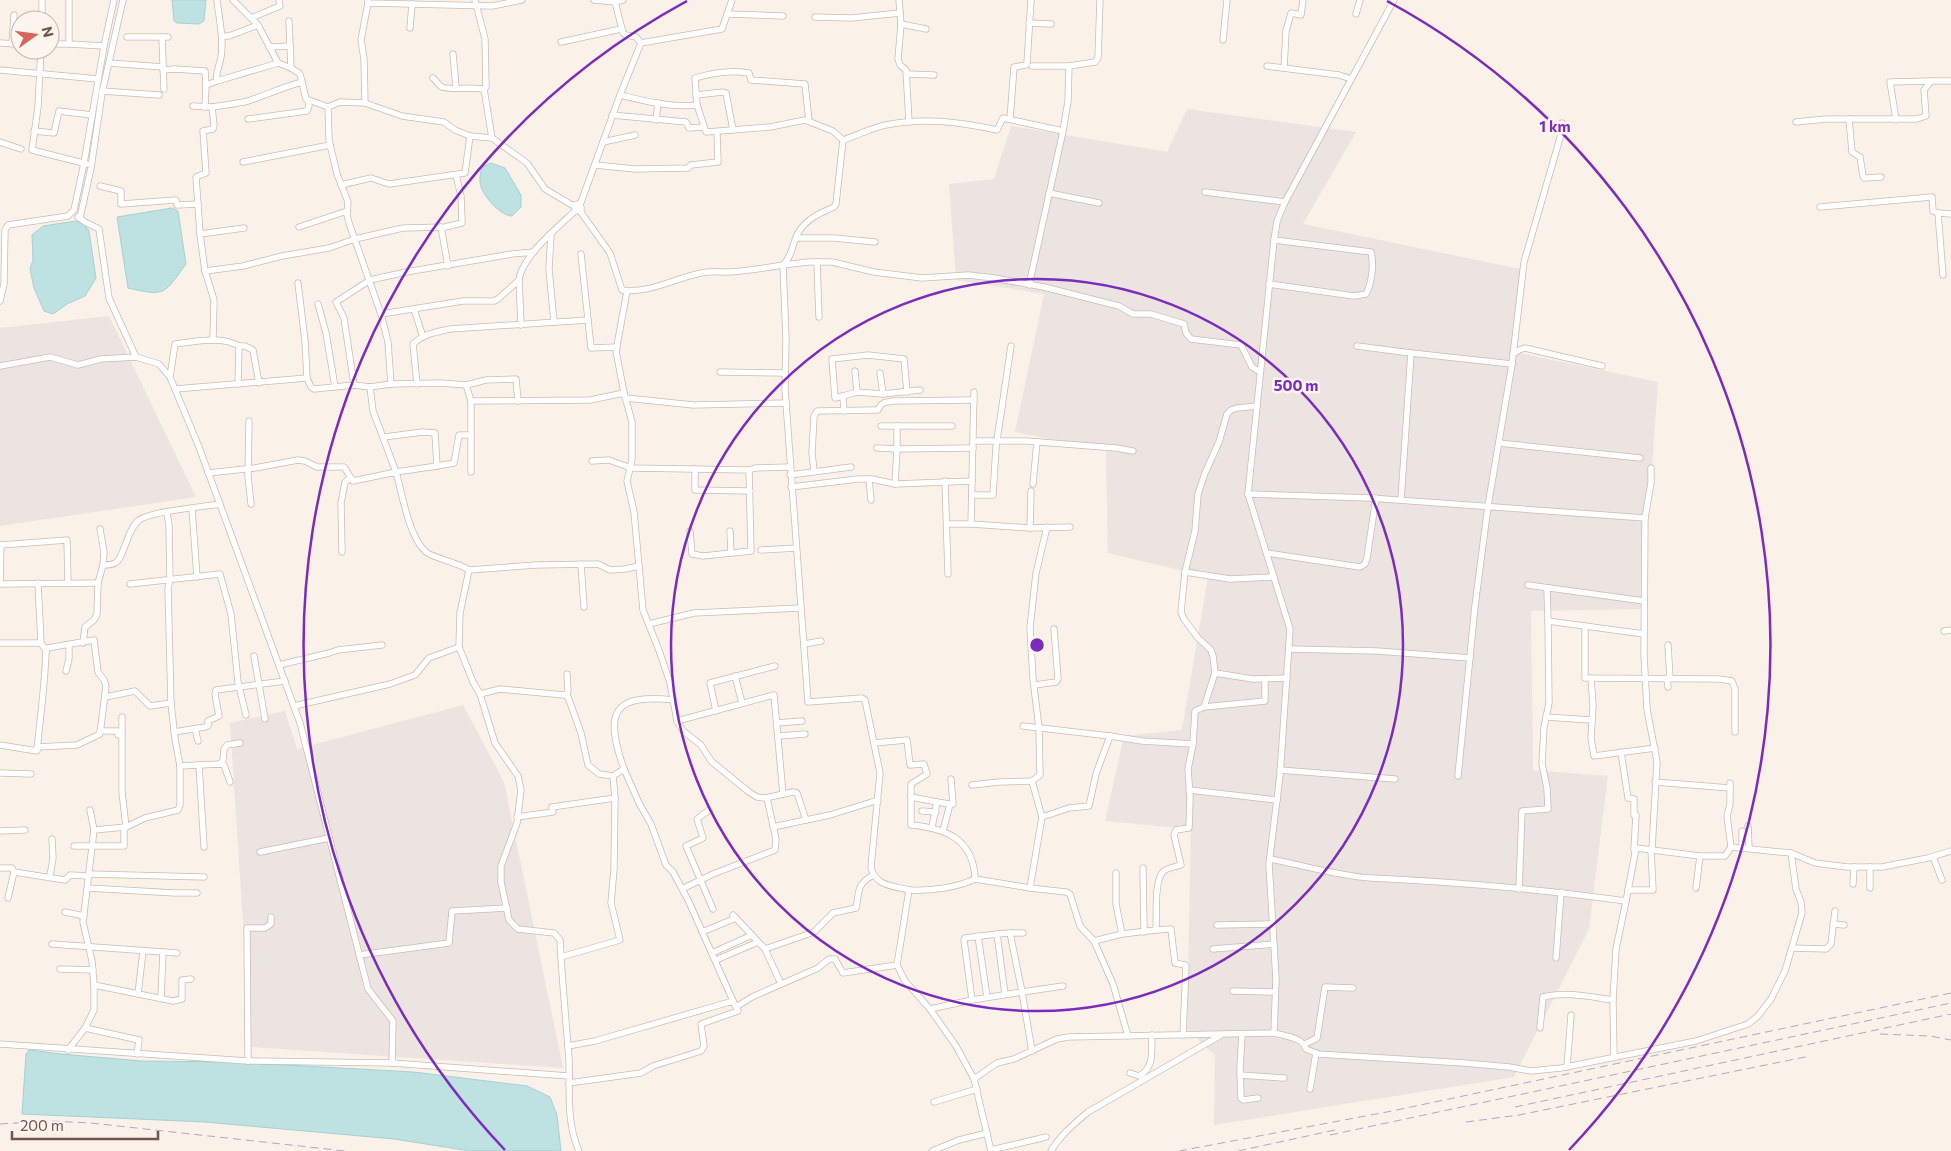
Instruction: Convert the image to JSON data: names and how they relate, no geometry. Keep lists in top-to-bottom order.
{
  "scale_bar": "200 m",
  "north": "right",
  "rings": ["1 km", "500 m"]
}
